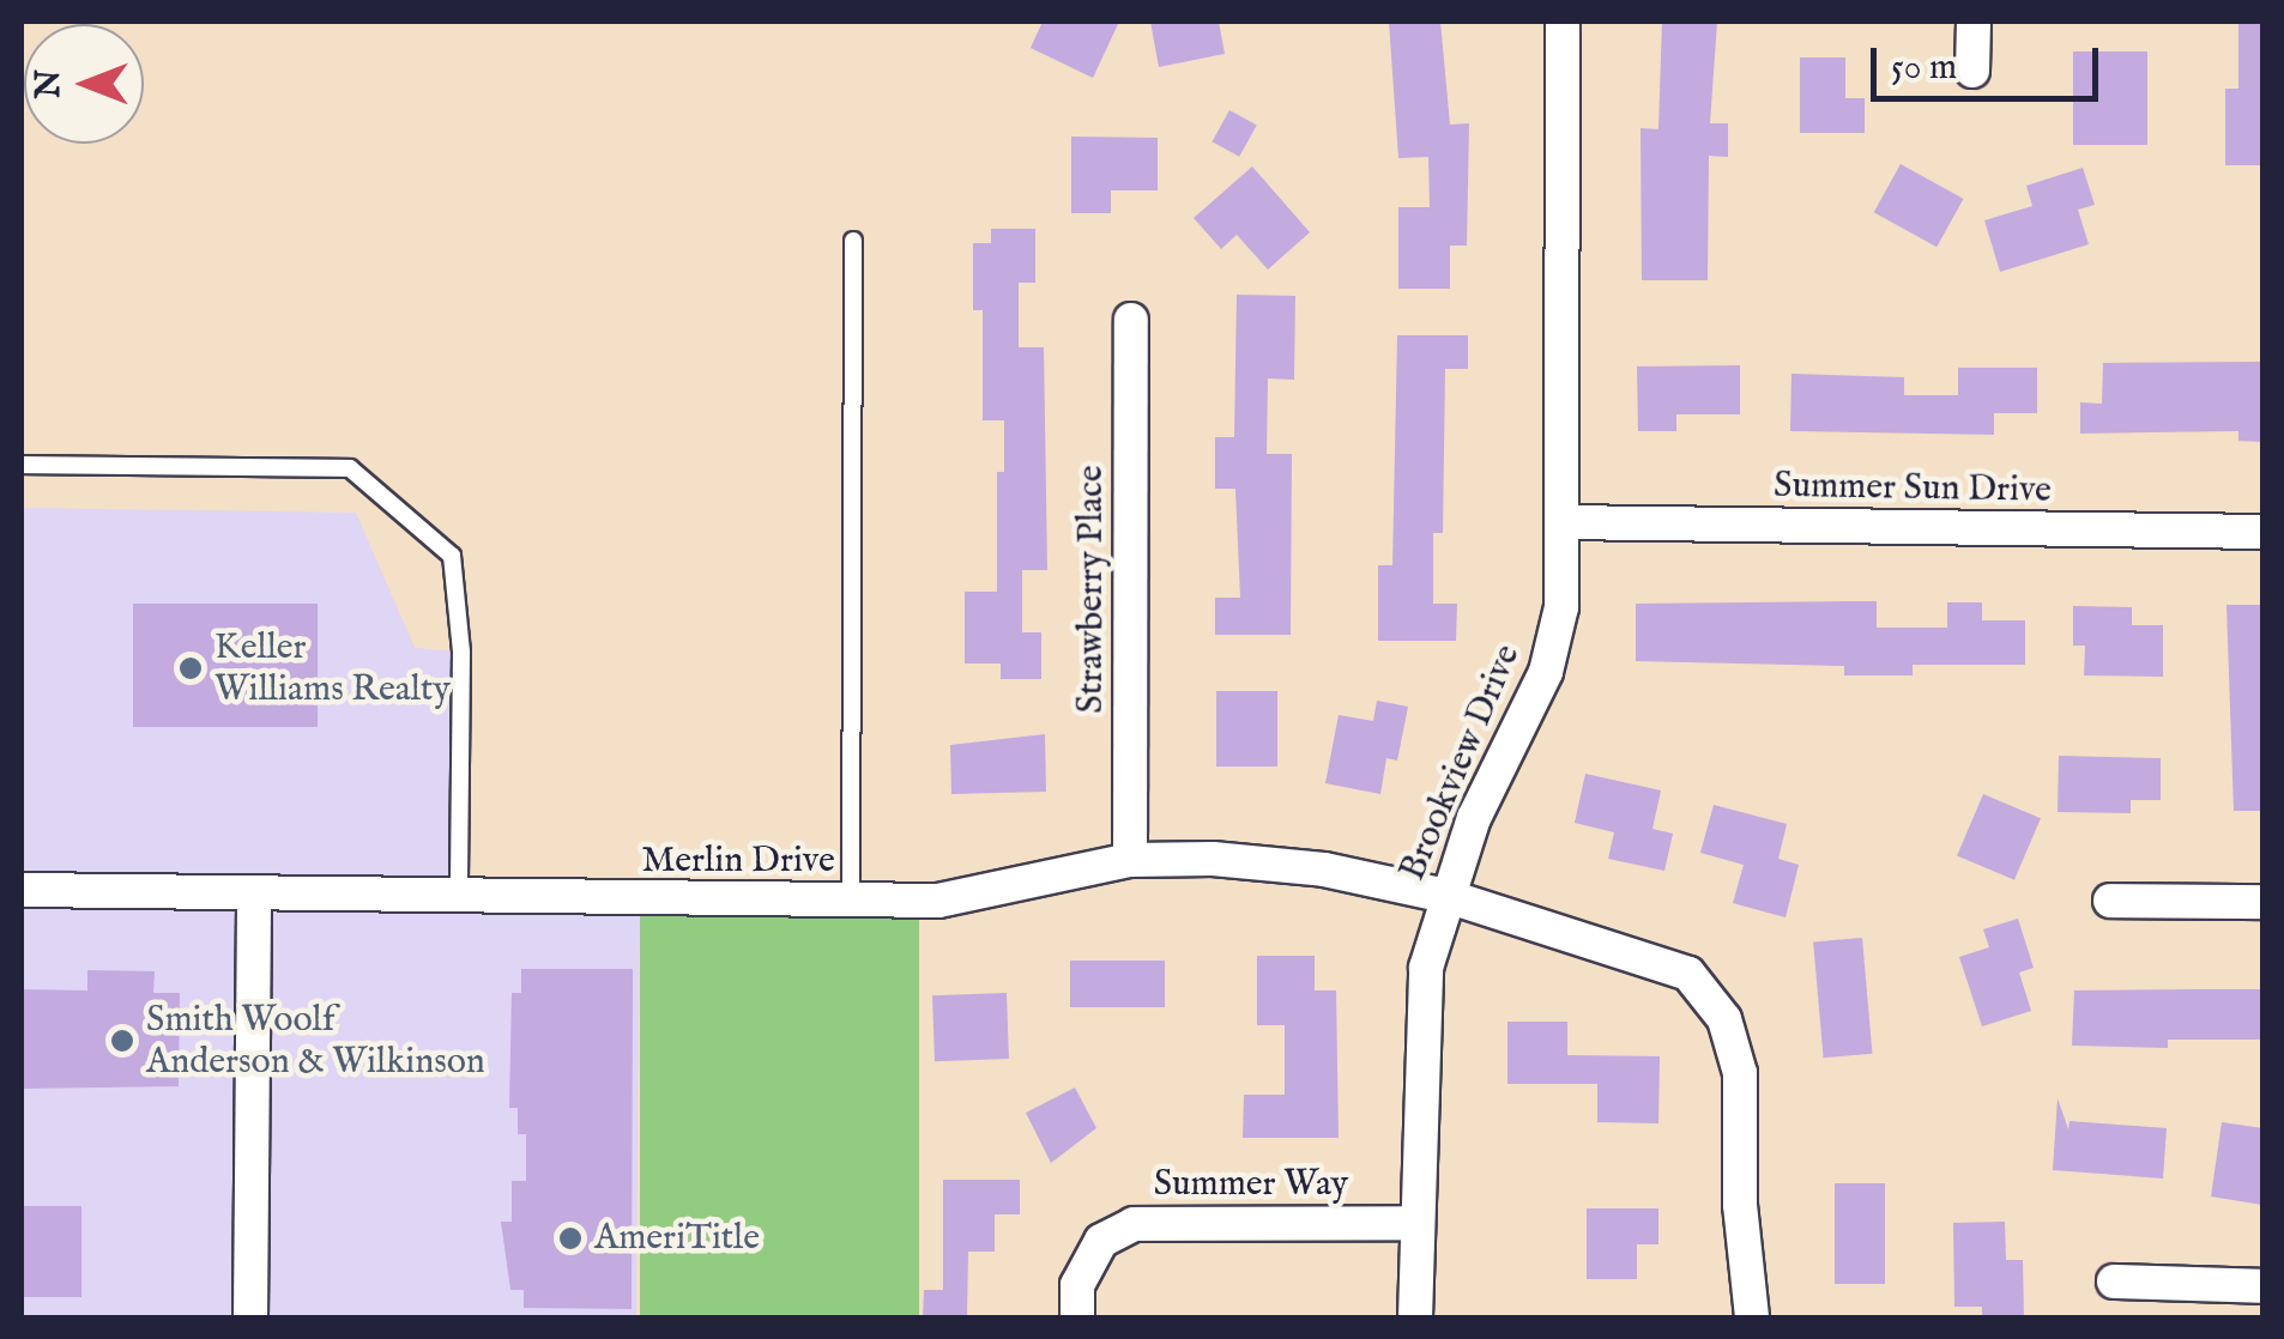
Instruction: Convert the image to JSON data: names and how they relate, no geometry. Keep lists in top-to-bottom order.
{
  "streets": {
    "street": [
      "Summer Sun Drive",
      "Strawberry Place",
      "Brookview Drive",
      "Merlin Drive",
      "Summer Way"
    ]
  },
  "crossings": [
    ["Summer Sun Drive", "Brookview Drive"],
    ["Strawberry Place", "Merlin Drive"],
    ["Brookview Drive", "Merlin Drive"],
    ["Brookview Drive", "Summer Way"]
  ],
  "places": ["Keller Williams Realty", "Smith Woolf Anderson & Wilkinson", "AmeriTitle"],
  "scale_bar": "50 m",
  "north": "left"
}
